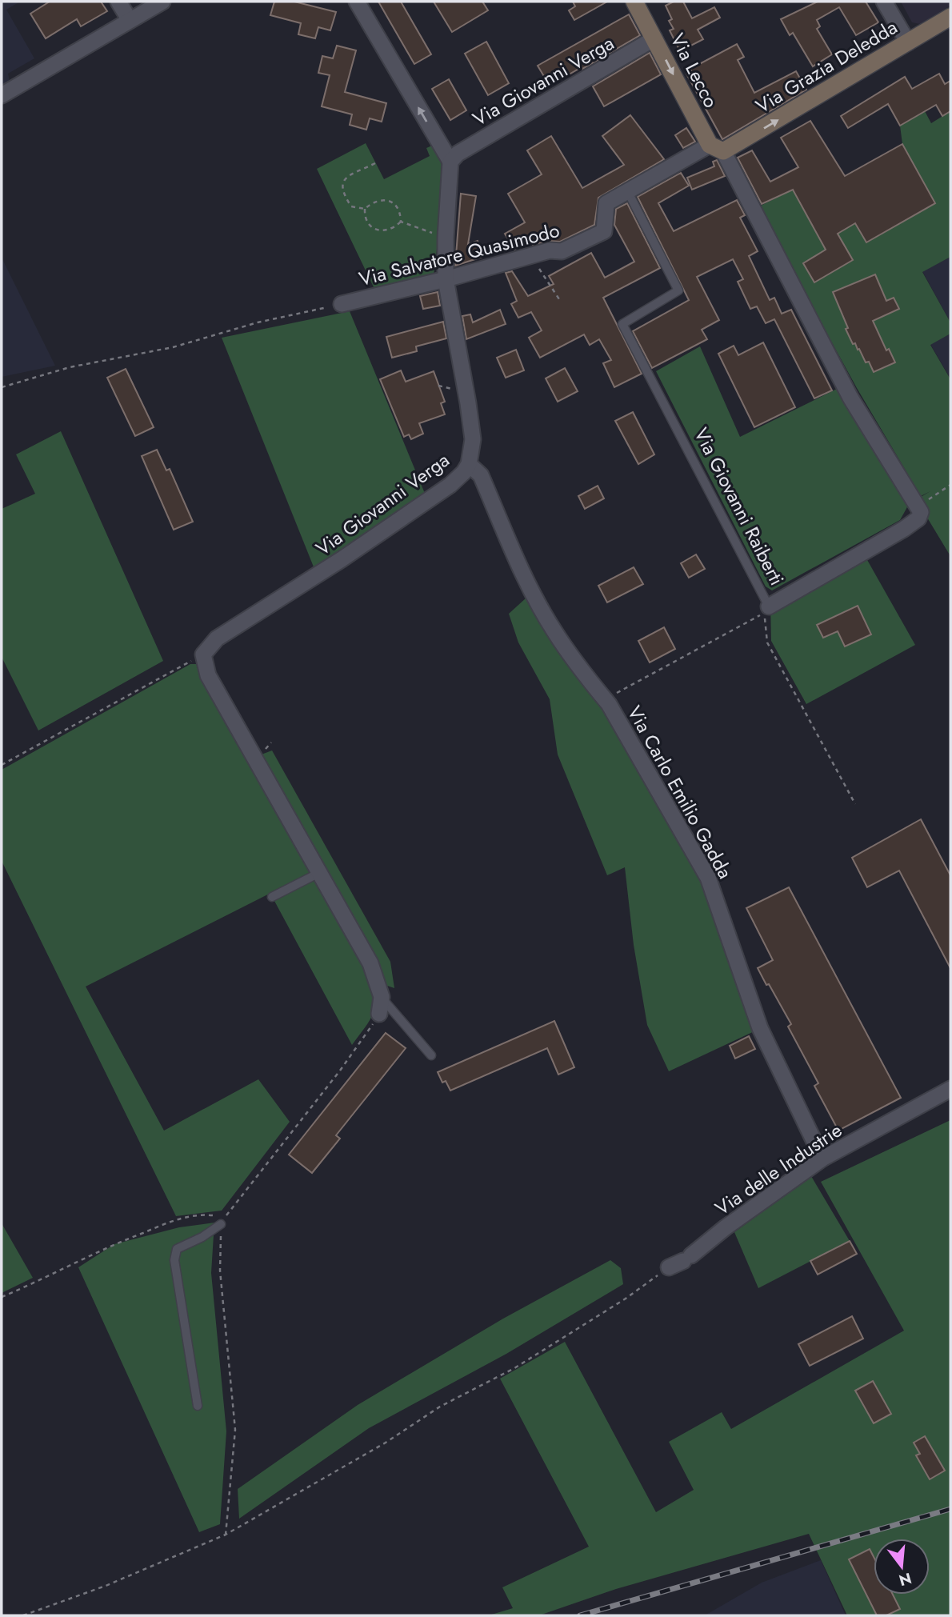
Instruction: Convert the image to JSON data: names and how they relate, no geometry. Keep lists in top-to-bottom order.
{
  "streets": {
    "street": [
      "Via Grazia Deledda",
      "Via Lecco",
      "Via Giovanni Verga",
      "Via Salvatore Quasimodo",
      "Via Giovanni Raiberti",
      "Via Carlo Emilio Gadda",
      "Via delle Industrie"
    ]
  },
  "crossings": [
    ["Via Grazia Deledda", "Via Lecco"],
    ["Via Grazia Deledda", "Via Salvatore Quasimodo"],
    ["Via Lecco", "Via Giovanni Verga"],
    ["Via Lecco", "Via Salvatore Quasimodo"],
    ["Via Giovanni Verga", "Via Salvatore Quasimodo"],
    ["Via Giovanni Verga", "Via Carlo Emilio Gadda"],
    ["Via Salvatore Quasimodo", "Via Giovanni Raiberti"],
    ["Via Carlo Emilio Gadda", "Via delle Industrie"]
  ],
  "one_way": ["Via Grazia Deledda", "Via Lecco"],
  "north": "bottom"
}
